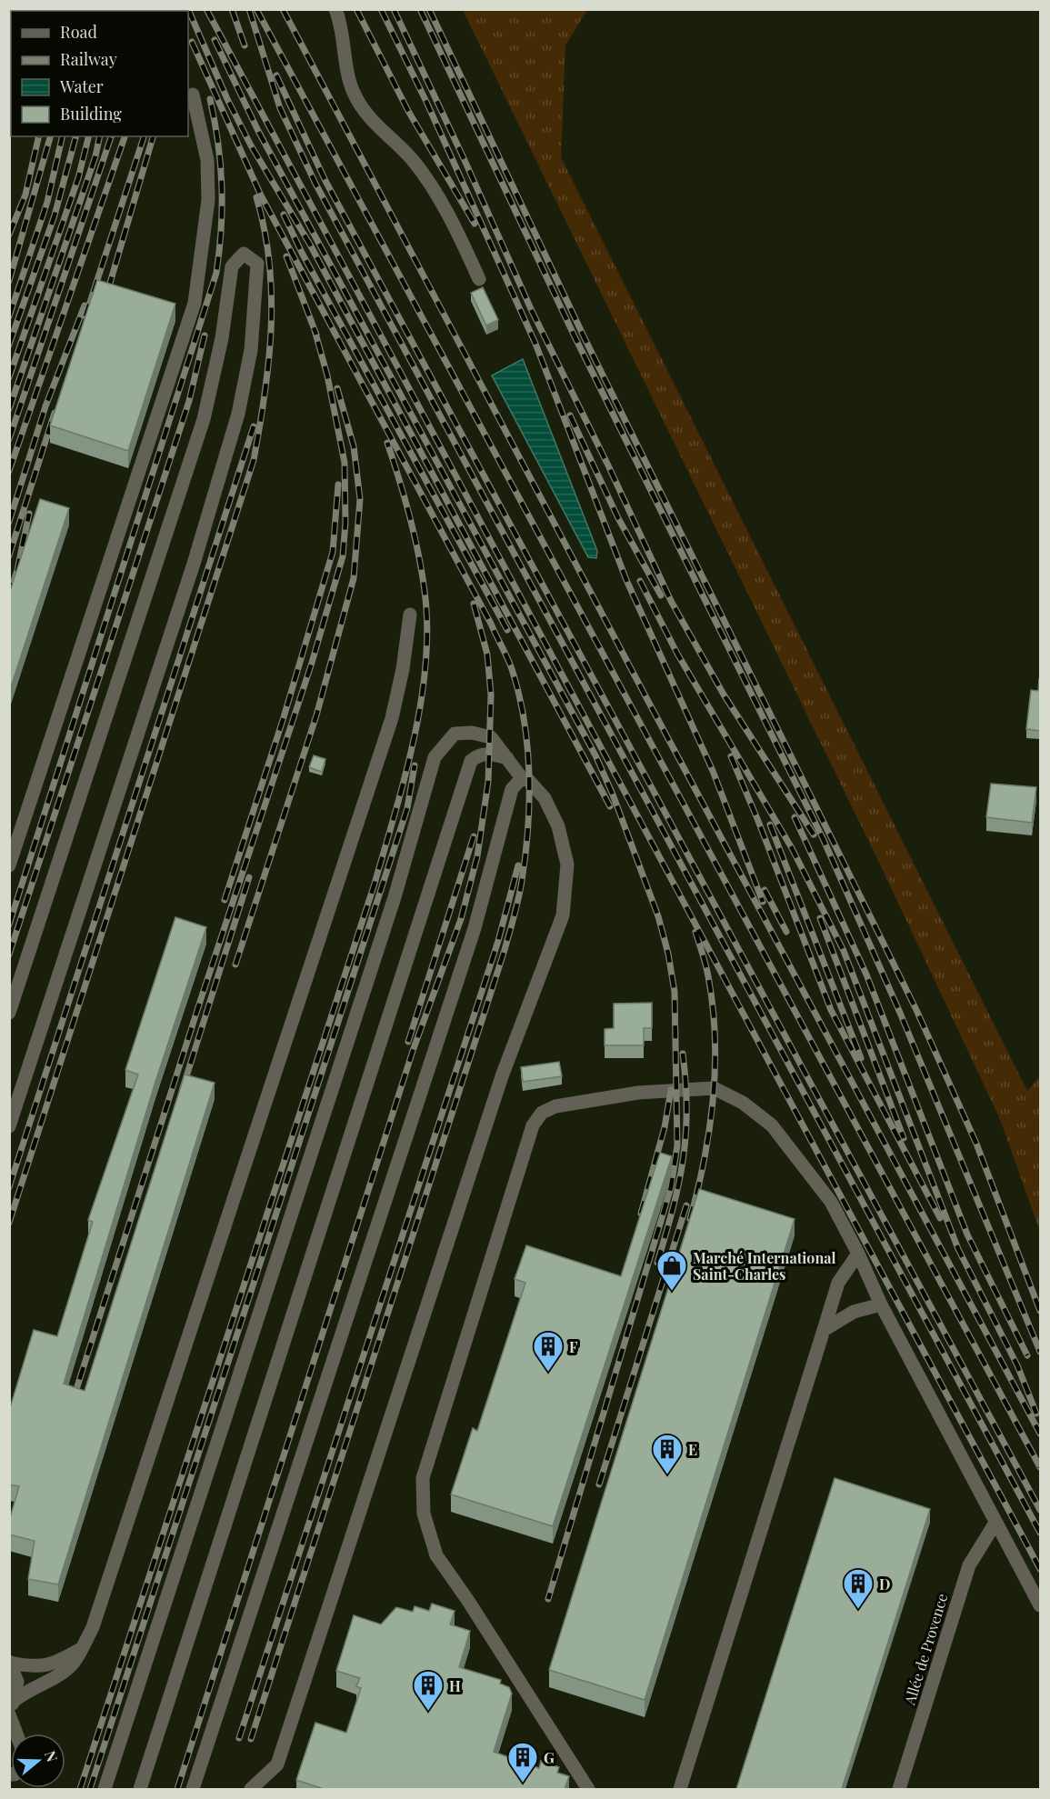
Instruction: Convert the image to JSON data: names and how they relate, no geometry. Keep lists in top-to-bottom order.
{
  "streets": {
    "street": ["Allée de Provence"]
  },
  "places": {
    "shop": ["Marché International Saint-Charles"],
    "building": [
      "F",
      "E",
      "D",
      "H",
      "G"
    ]
  },
  "legend": [
    "Road",
    "Railway",
    "Water",
    "Building"
  ],
  "north": "right"
}
